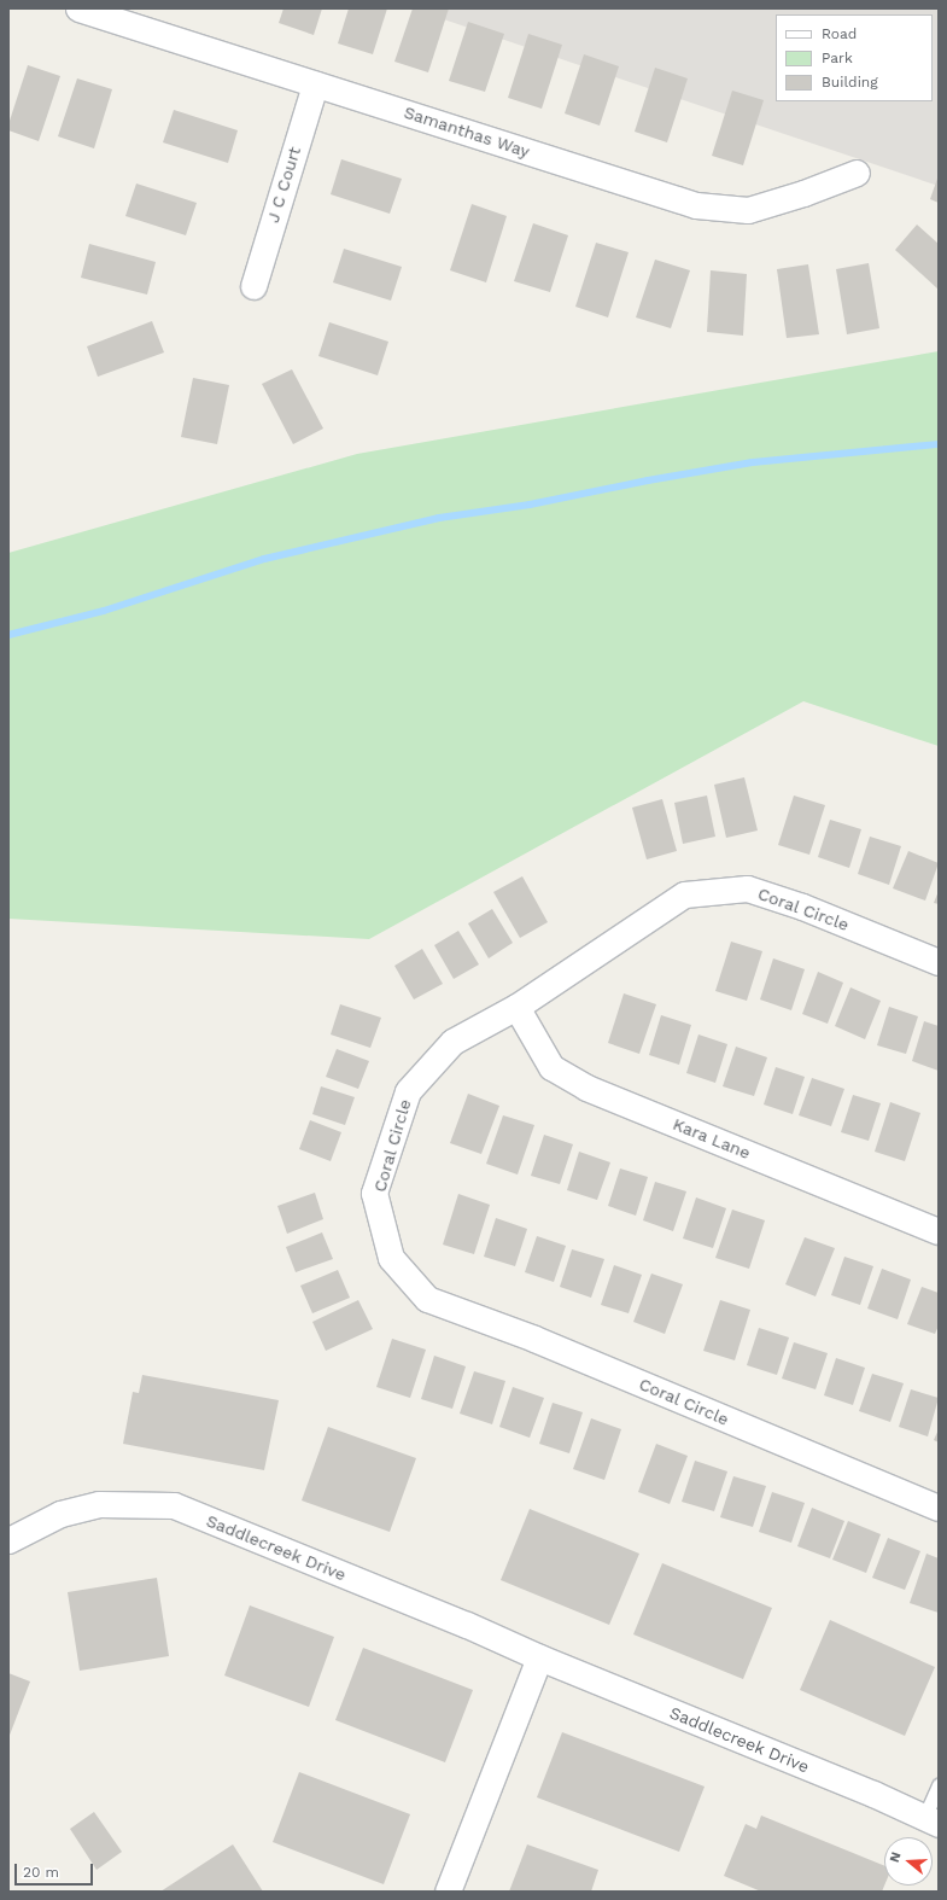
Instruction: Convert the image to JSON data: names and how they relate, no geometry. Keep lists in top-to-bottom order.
{
  "streets": {
    "street": [
      "Samanthas Way",
      "J C Court",
      "Coral Circle",
      "Kara Lane",
      "Saddlecreek Drive"
    ]
  },
  "crossings": [
    ["Samanthas Way", "J C Court"],
    ["Coral Circle", "Kara Lane"]
  ],
  "legend": ["Road", "Park", "Building"],
  "scale_bar": "20 m",
  "north": "left"
}
